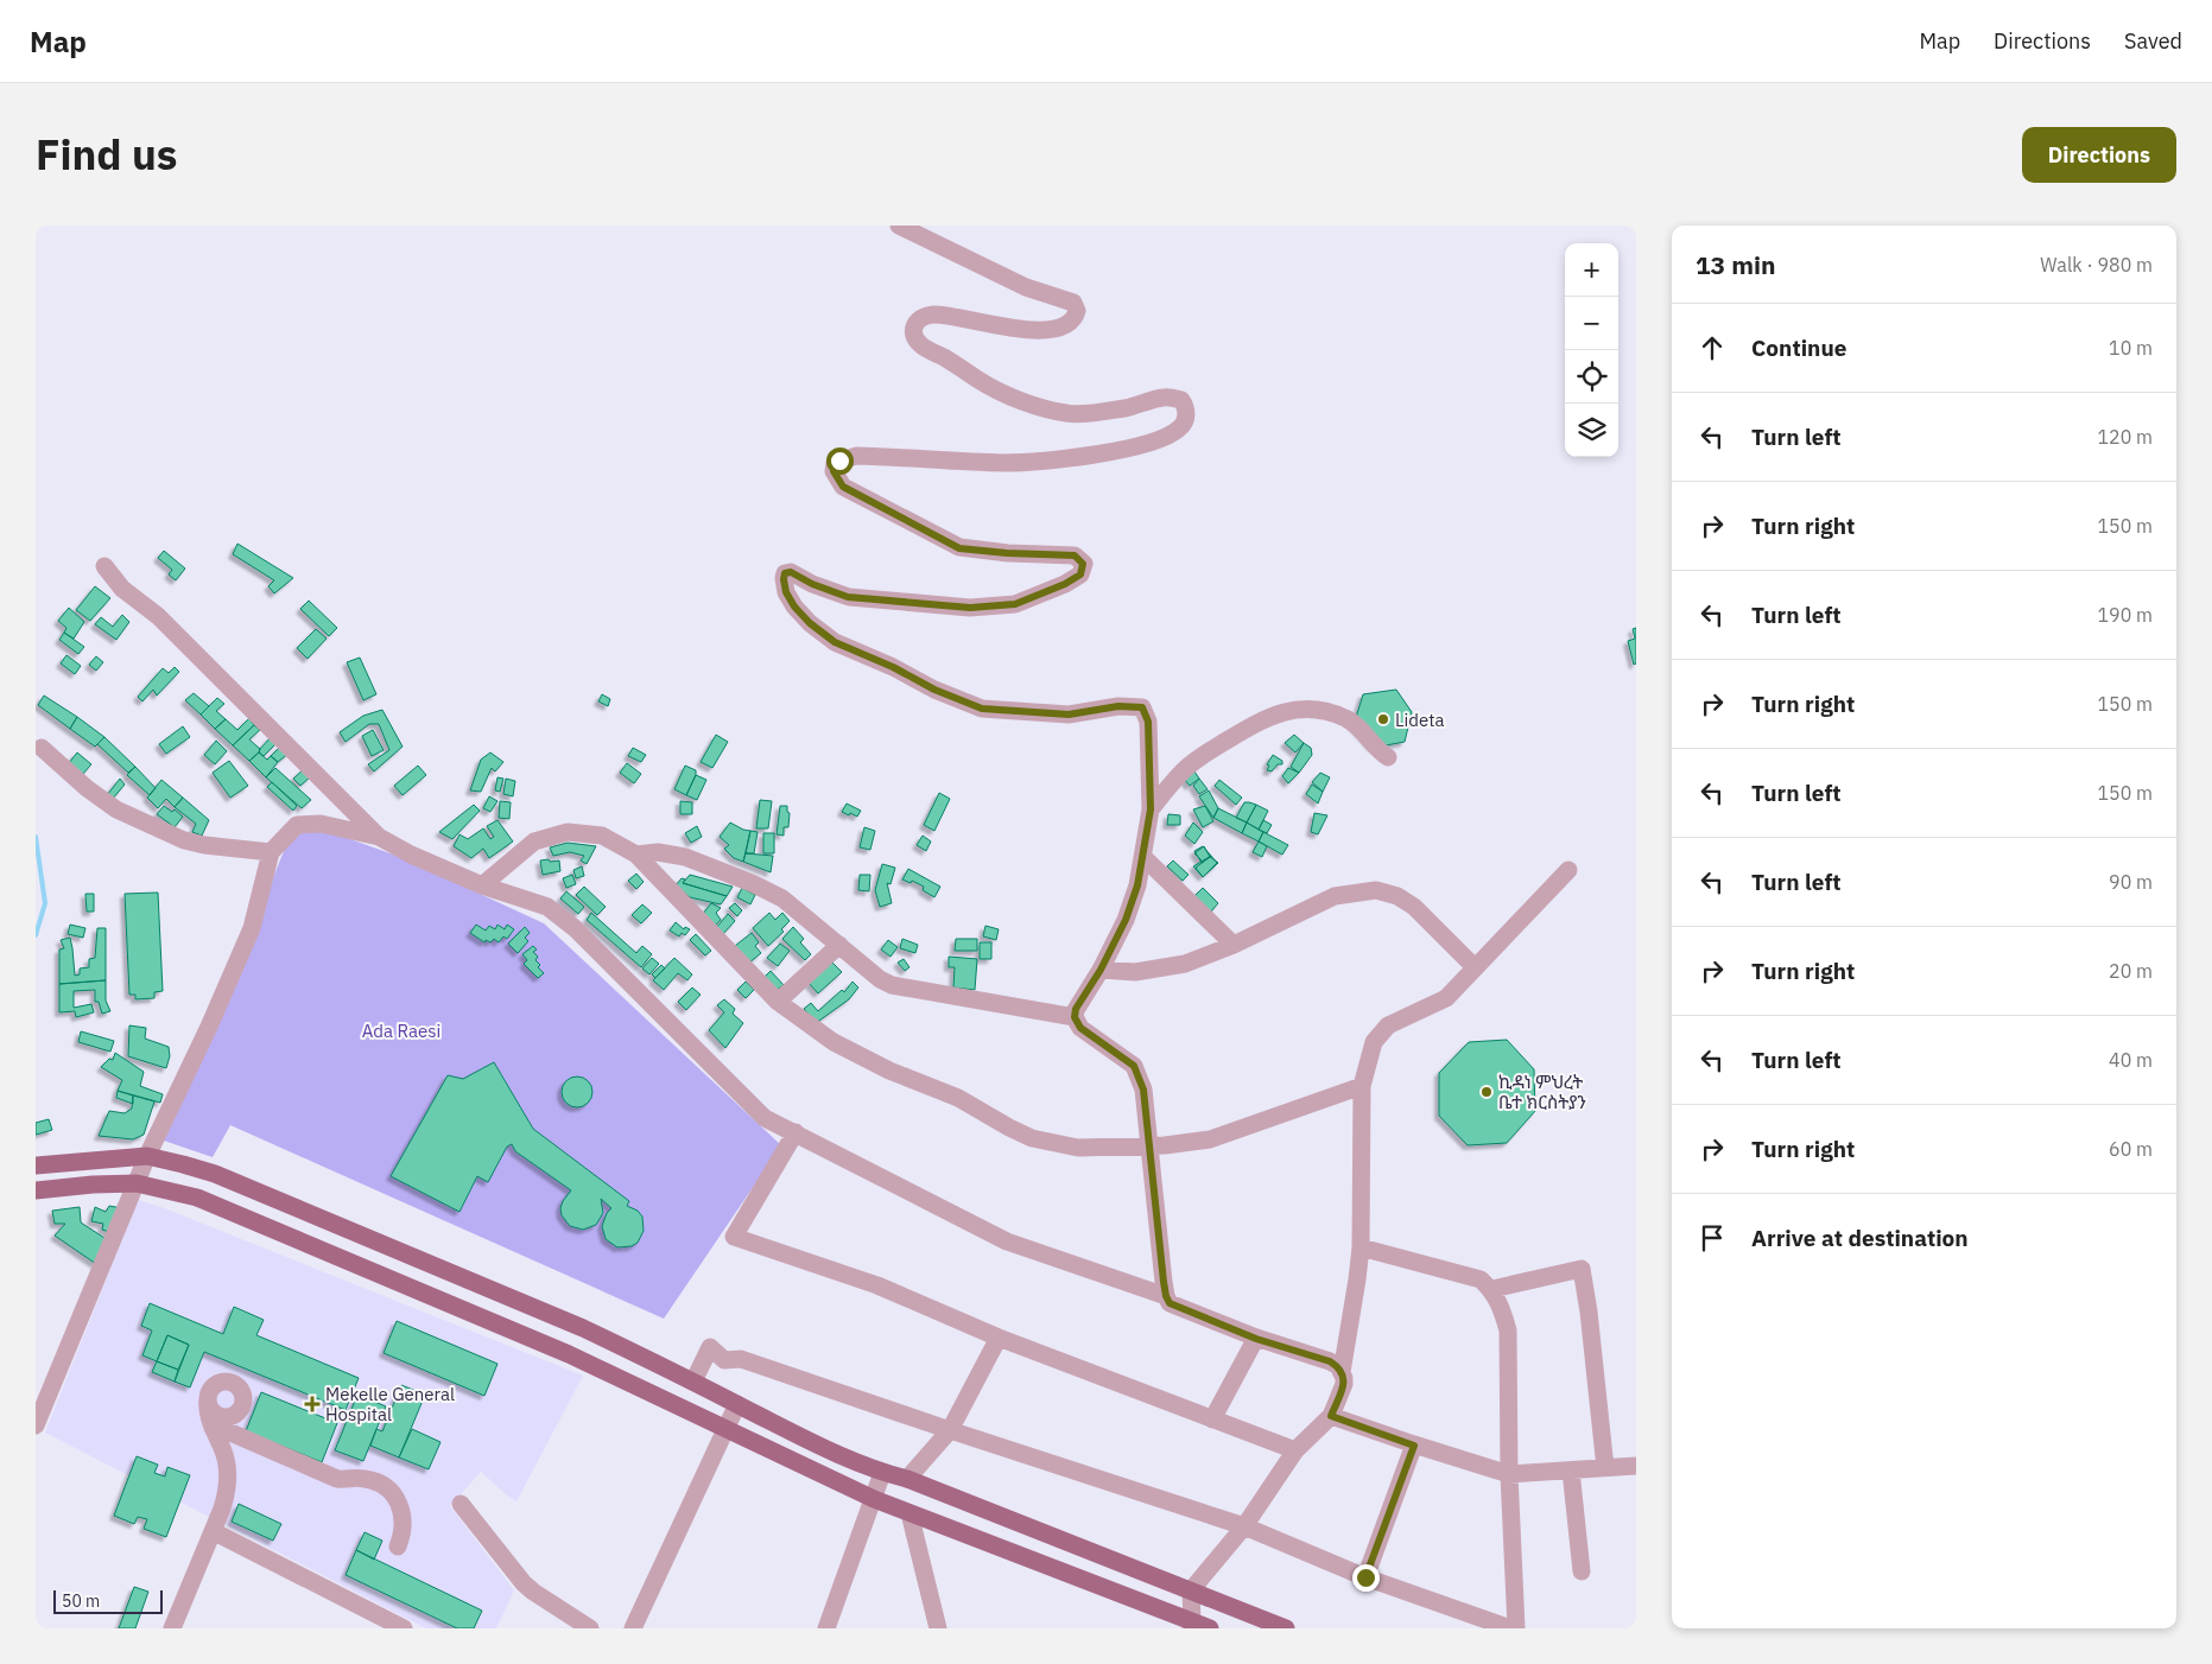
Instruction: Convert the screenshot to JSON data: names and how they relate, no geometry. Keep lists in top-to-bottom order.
{
  "parks": ["Ada Raesi"],
  "places": {
    "other": ["Lideta", "ኪዳነ ምህረት ቤተ ክርስትያን"],
    "health": ["Mekelle General Hospital"]
  },
  "scale_bar": "50 m",
  "page": {
    "header": "Map",
    "nav": ["Map", "Directions", "Saved"],
    "title": "Find us",
    "buttons": "Directions",
    "heading": ["13 min", "Walk · 980 m"],
    "map_buttons": ["+", "−"],
    "list": [
      ["Continue", "10 m"],
      ["Turn left", "120 m"],
      ["Turn right", "150 m"],
      ["Turn left", "190 m"],
      ["Turn right", "150 m"],
      ["Turn left", "150 m"],
      ["Turn left", "90 m"],
      ["Turn right", "20 m"],
      ["Turn left", "40 m"],
      ["Turn right", "60 m"],
      "Arrive at destination"
    ],
    "scale": "50 m"
  }
}
